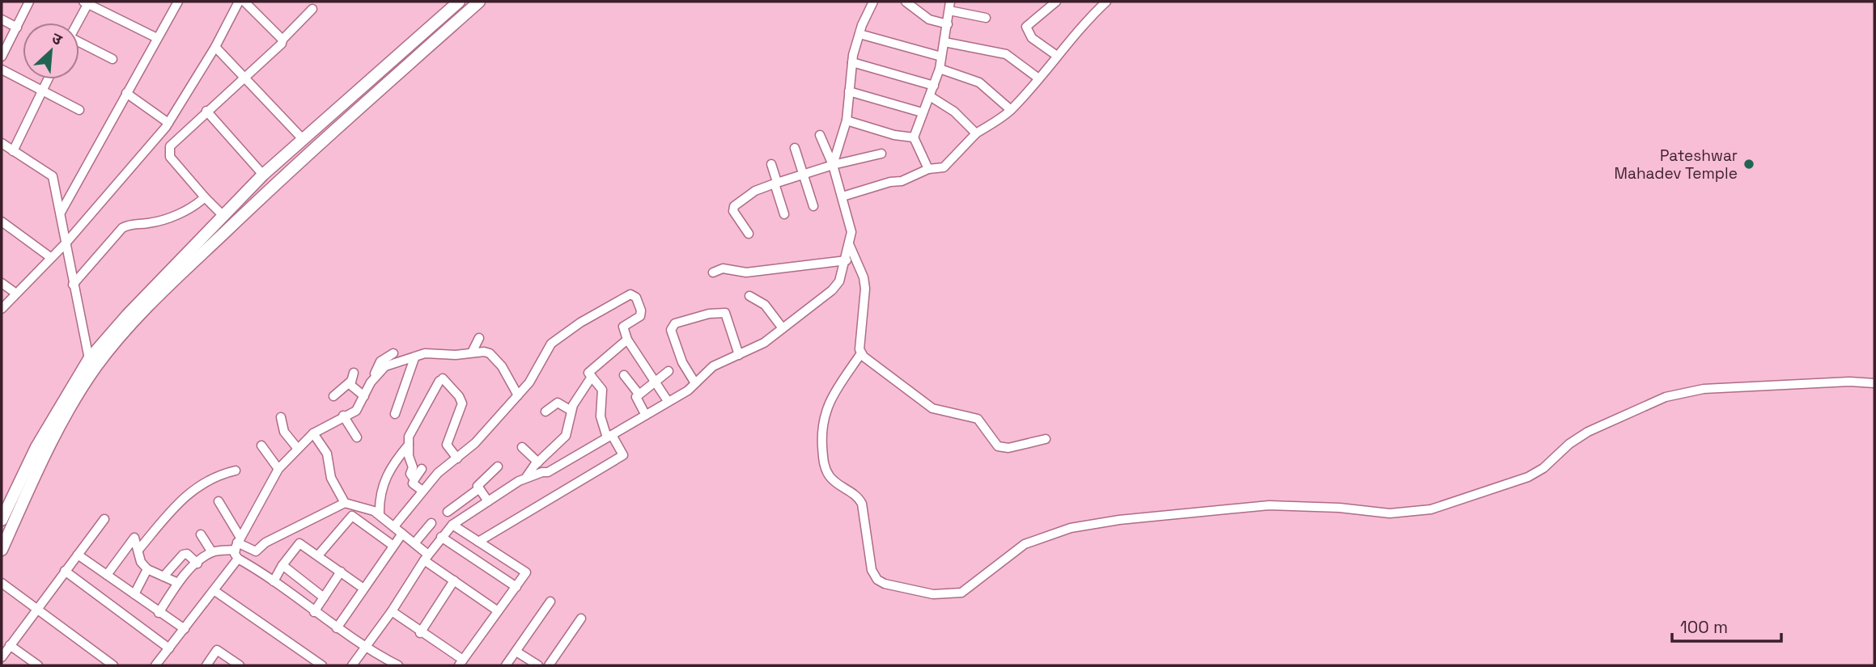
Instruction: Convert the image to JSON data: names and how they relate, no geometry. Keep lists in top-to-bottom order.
{
  "places": ["Pateshwar Mahadev Temple"],
  "scale_bar": "100 m",
  "north": "top right"
}
